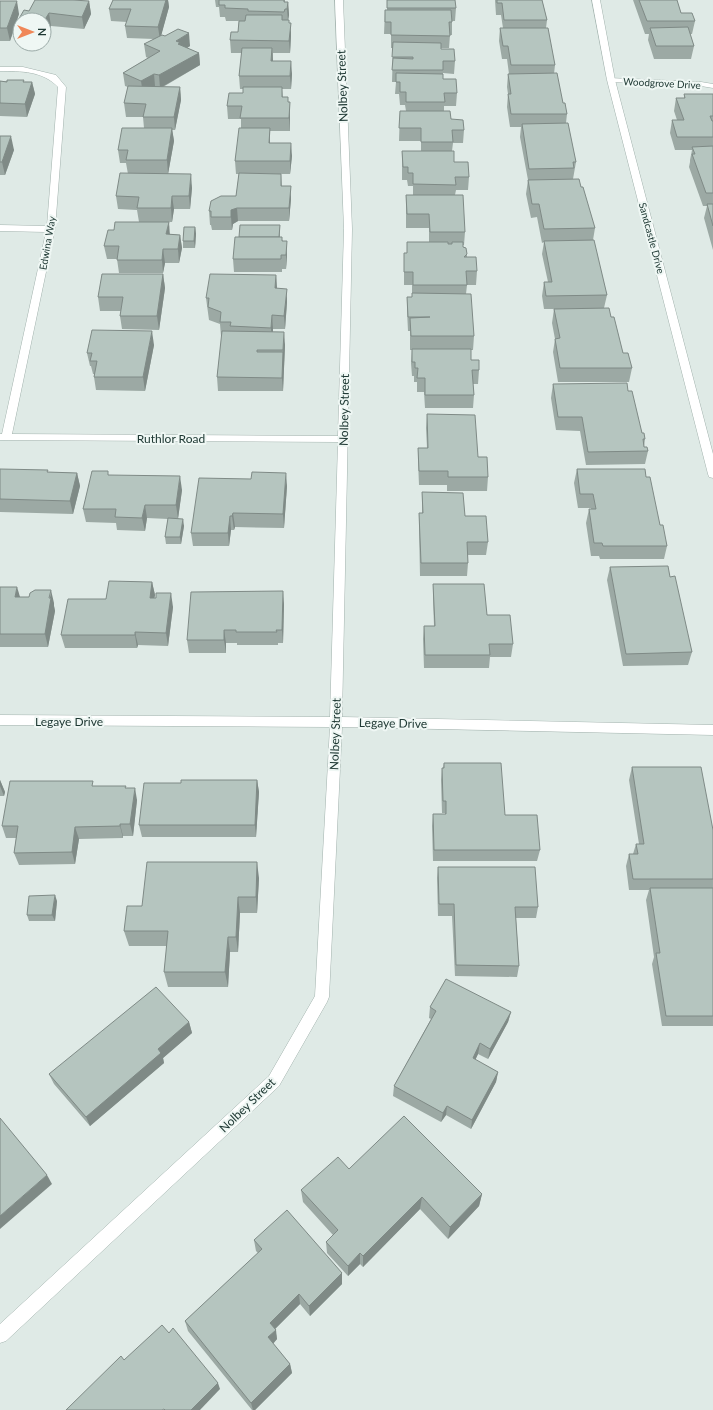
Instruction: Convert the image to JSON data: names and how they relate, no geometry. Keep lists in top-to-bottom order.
{
  "streets": {
    "street": [
      "Woodgrove Drive",
      "Nolbey Street",
      "Sandcastle Drive",
      "Edwina Way",
      "Ruthlor Road",
      "Legaye Drive"
    ]
  },
  "crossings": [
    ["Woodgrove Drive", "Sandcastle Drive"],
    ["Nolbey Street", "Ruthlor Road"],
    ["Nolbey Street", "Legaye Drive"],
    ["Edwina Way", "Ruthlor Road"]
  ],
  "north": "right"
}
